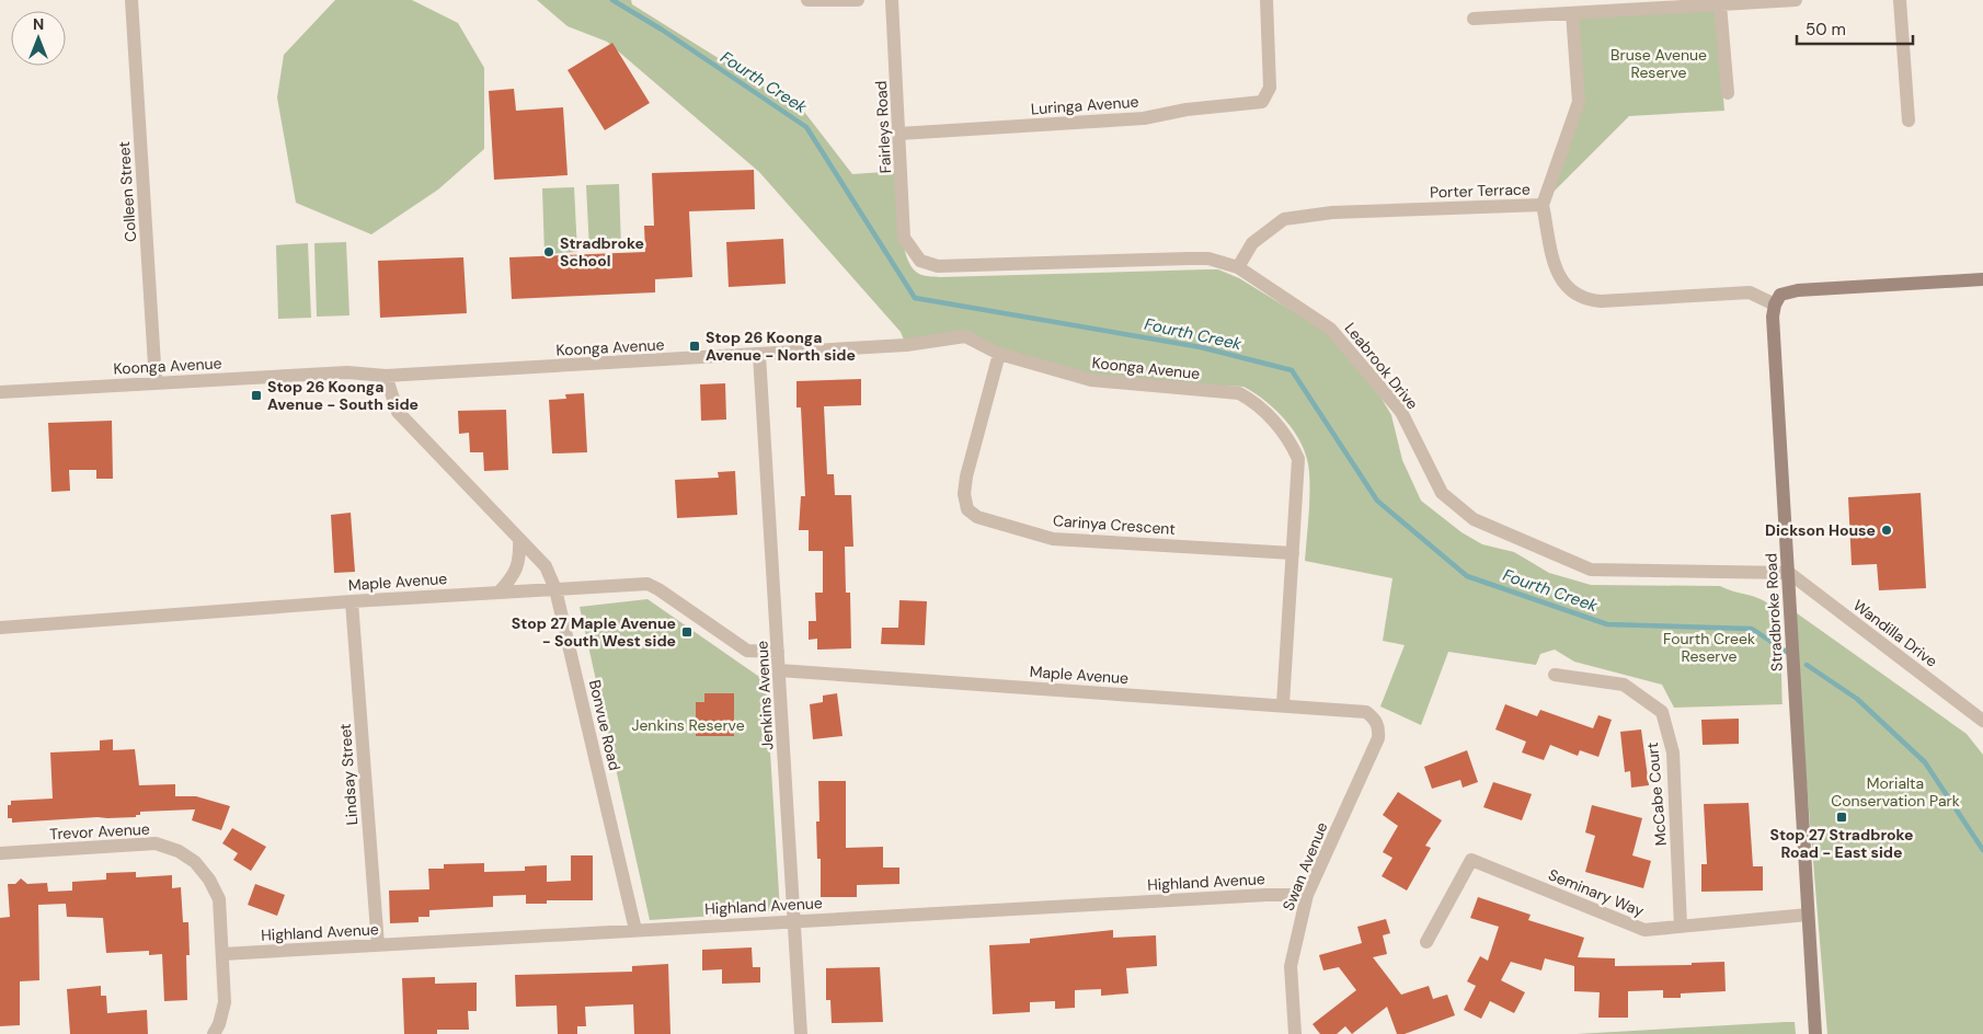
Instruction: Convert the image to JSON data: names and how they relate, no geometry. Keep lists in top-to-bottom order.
{
  "streets": {
    "main road": ["Stradbroke Road"],
    "street": [
      "Luringa Avenue",
      "Fairleys Road",
      "Porter Terrace",
      "Colleen Street",
      "Koonga Avenue",
      "Leabrook Drive",
      "Carinya Crescent",
      "Maple Avenue",
      "Wandilla Drive",
      "Jenkins Avenue",
      "Bonvue Road",
      "Lindsay Street",
      "McCabe Court",
      "Trevor Avenue",
      "Swan Avenue",
      "Highland Avenue",
      "Seminary Way"
    ]
  },
  "crossings": [
    ["Luringa Avenue", "Fairleys Road"],
    ["Fairleys Road", "Leabrook Drive"],
    ["Porter Terrace", "Leabrook Drive"],
    ["Porter Terrace", "Stradbroke Road"],
    ["Colleen Street", "Koonga Avenue"],
    ["Koonga Avenue", "Carinya Crescent"],
    ["Koonga Avenue", "Maple Avenue"],
    ["Koonga Avenue", "Jenkins Avenue"],
    ["Koonga Avenue", "Bonvue Road"],
    ["Leabrook Drive", "Stradbroke Road"],
    ["Leabrook Drive", "Wandilla Drive"],
    ["Maple Avenue", "Jenkins Avenue"],
    ["Maple Avenue", "Bonvue Road"],
    ["Maple Avenue", "Lindsay Street"],
    ["Maple Avenue", "Swan Avenue"],
    ["Stradbroke Road", "Wandilla Drive"],
    ["Stradbroke Road", "Seminary Way"],
    ["Jenkins Avenue", "Highland Avenue"],
    ["Bonvue Road", "Highland Avenue"],
    ["Lindsay Street", "Highland Avenue"],
    ["McCabe Court", "Seminary Way"],
    ["Trevor Avenue", "Highland Avenue"],
    ["Swan Avenue", "Highland Avenue"]
  ],
  "water": ["Fourth Creek"],
  "parks": [
    "Bruse Avenue Reserve",
    "Fourth Creek Reserve",
    "Jenkins Reserve",
    "Morialta Conservation Park"
  ],
  "places": {
    "other": ["Stradbroke School", "Dickson House"],
    "transit": [
      "Stop 26 Koonga Avenue - North side",
      "Stop 26 Koonga Avenue - South side",
      "Stop 27 Maple Avenue - South West side",
      "Stop 27 Stradbroke Road - East side"
    ]
  },
  "scale_bar": "50 m",
  "north": "top"
}
